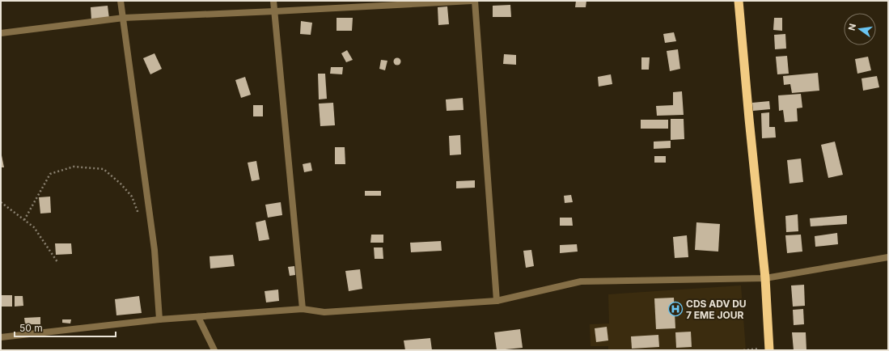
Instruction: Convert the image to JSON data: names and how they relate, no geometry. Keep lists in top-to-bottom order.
{
  "places": {
    "hospital": ["CDS ADV DU 7 EME JOUR"]
  },
  "scale_bar": "50 m",
  "north": "left"
}
